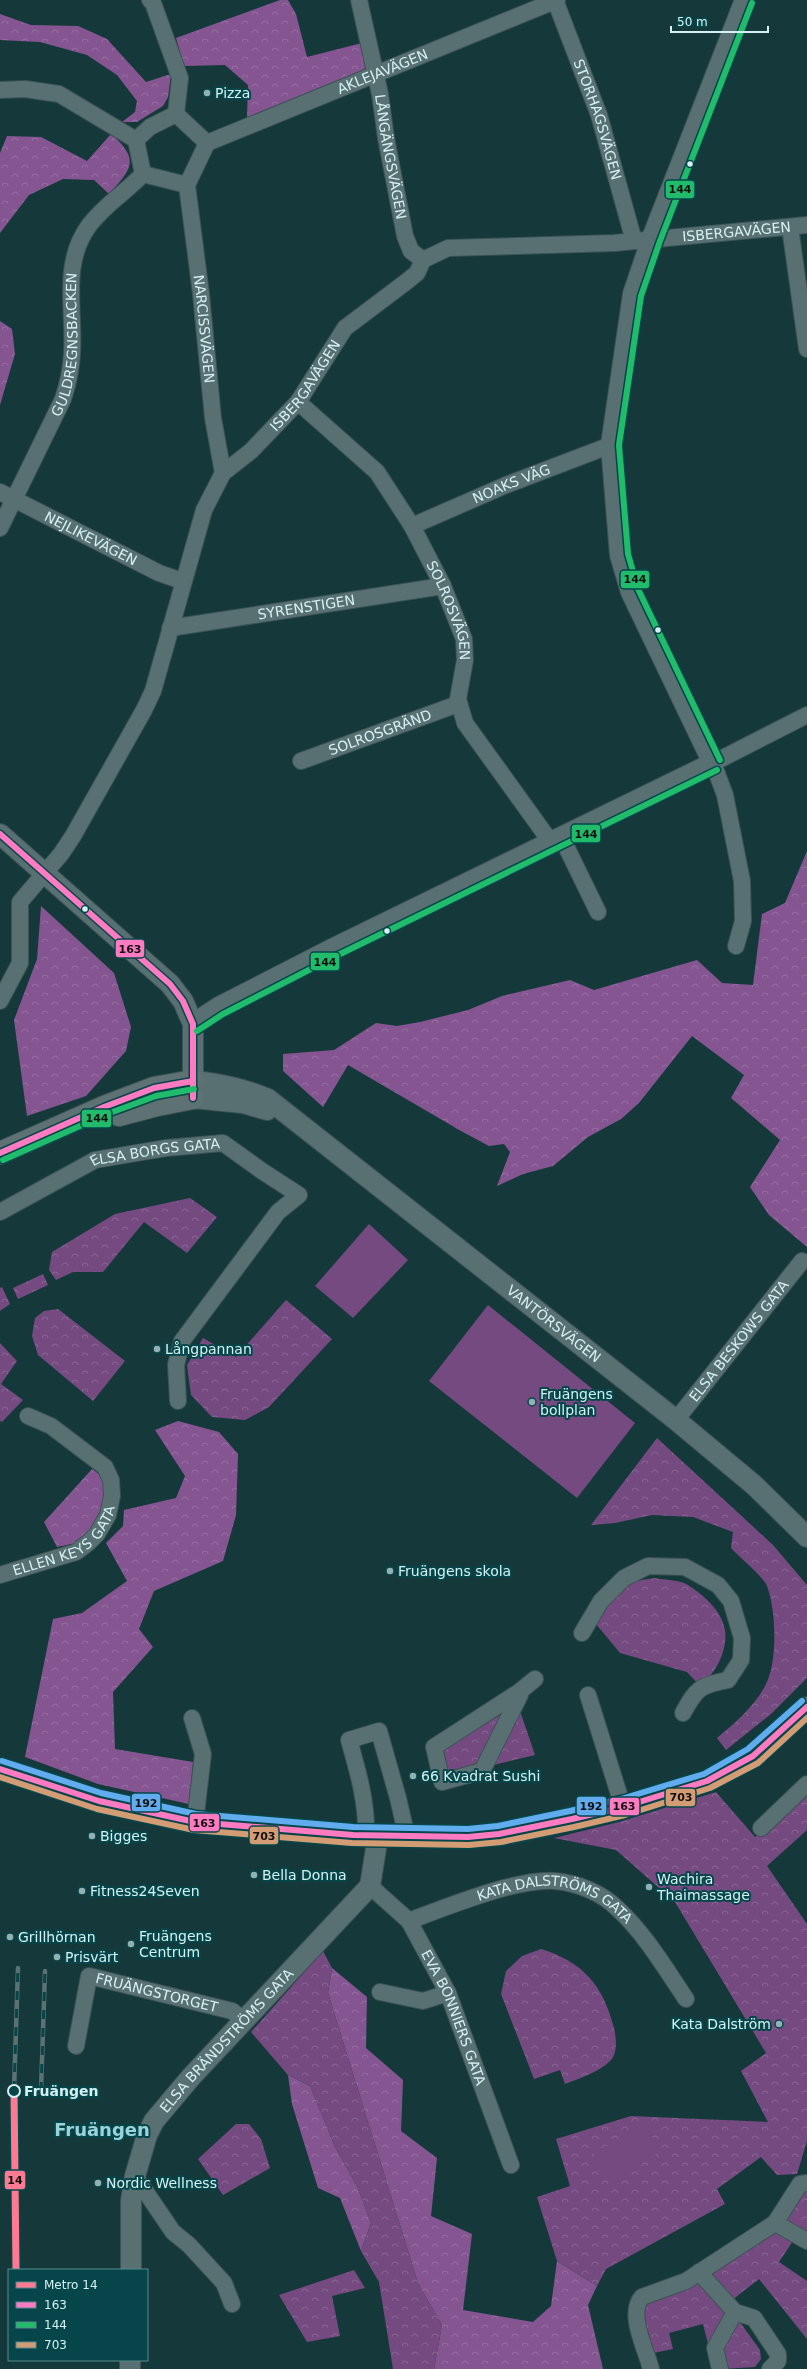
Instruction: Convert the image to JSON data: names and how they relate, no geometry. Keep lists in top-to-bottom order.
{
  "streets": {
    "street": [
      "AKLEJAVÄGEN",
      "STORHAGSVÄGEN",
      "LÅNGÄNGSVÄGEN",
      "ISBERGAVÄGEN",
      "NARCISSVÄGEN",
      "GULDREGNSBACKEN",
      "NOAKS VÄG",
      "NEJLIKEVÄGEN",
      "SYRENSTIGEN",
      "SOLROSVÄGEN",
      "SOLROSGRÄND",
      "ELSA BORGS GATA",
      "VANTÖRSVÄGEN",
      "ELSA BESKOWS GATA",
      "ELLEN KEYS GATA",
      "KATA DALSTRÖMS GATA",
      "FRUÄNGSTORGET",
      "EVA BONNIERS GATA",
      "ELSA BRÄNDSTRÖMS GATA"
    ]
  },
  "crossings": [
    ["AKLEJAVÄGEN", "STORHAGSVÄGEN"],
    ["AKLEJAVÄGEN", "LÅNGÄNGSVÄGEN"],
    ["AKLEJAVÄGEN", "NARCISSVÄGEN"],
    ["AKLEJAVÄGEN", "GULDREGNSBACKEN"],
    ["STORHAGSVÄGEN", "ISBERGAVÄGEN"],
    ["LÅNGÄNGSVÄGEN", "ISBERGAVÄGEN"],
    ["ISBERGAVÄGEN", "NARCISSVÄGEN"],
    ["ISBERGAVÄGEN", "NEJLIKEVÄGEN"],
    ["ISBERGAVÄGEN", "SYRENSTIGEN"],
    ["ISBERGAVÄGEN", "SOLROSVÄGEN"],
    ["NARCISSVÄGEN", "GULDREGNSBACKEN"],
    ["GULDREGNSBACKEN", "NEJLIKEVÄGEN"],
    ["NOAKS VÄG", "SOLROSVÄGEN"],
    ["SYRENSTIGEN", "SOLROSVÄGEN"],
    ["SOLROSVÄGEN", "SOLROSGRÄND"],
    ["VANTÖRSVÄGEN", "ELSA BESKOWS GATA"],
    ["KATA DALSTRÖMS GATA", "EVA BONNIERS GATA"],
    ["FRUÄNGSTORGET", "ELSA BRÄNDSTRÖMS GATA"],
    ["EVA BONNIERS GATA", "ELSA BRÄNDSTRÖMS GATA"]
  ],
  "districts": ["Fruängen"],
  "places": [
    "Pizza",
    "Långpannan",
    "Fruängens bollplan",
    "Fruängens skola",
    "66 Kvadrat Sushi",
    "Bigges",
    "Bella Donna",
    "Wachira Thaimassage",
    "Fitness24Seven",
    "Grillhörnan",
    "Fruängens Centrum",
    "Prisvärt",
    "Kata Dalström",
    "Fruängen",
    "Nordic Wellness"
  ],
  "lines": [
    "transit line 144",
    "transit line 163",
    "transit line 192",
    "transit line 703",
    "metro line 14"
  ],
  "legend": [
    "Metro 14",
    "163",
    "144",
    "703"
  ],
  "scale_bar": "50 m"
}
